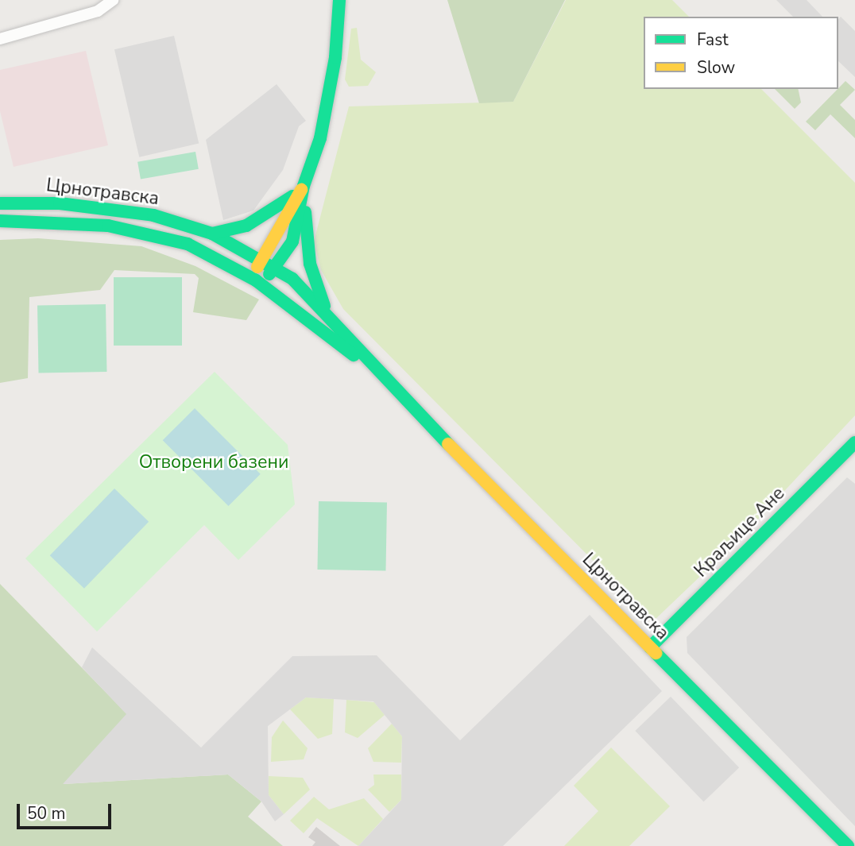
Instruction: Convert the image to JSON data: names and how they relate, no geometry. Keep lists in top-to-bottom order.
{
  "streets": {
    "main road": ["Црнотравска", "Краљице Ане"]
  },
  "crossings": [
    ["Црнотравска", "Краљице Ане"]
  ],
  "parks": ["Отворени базени"],
  "legend": ["Fast", "Slow"],
  "scale_bar": "50 m"
}
